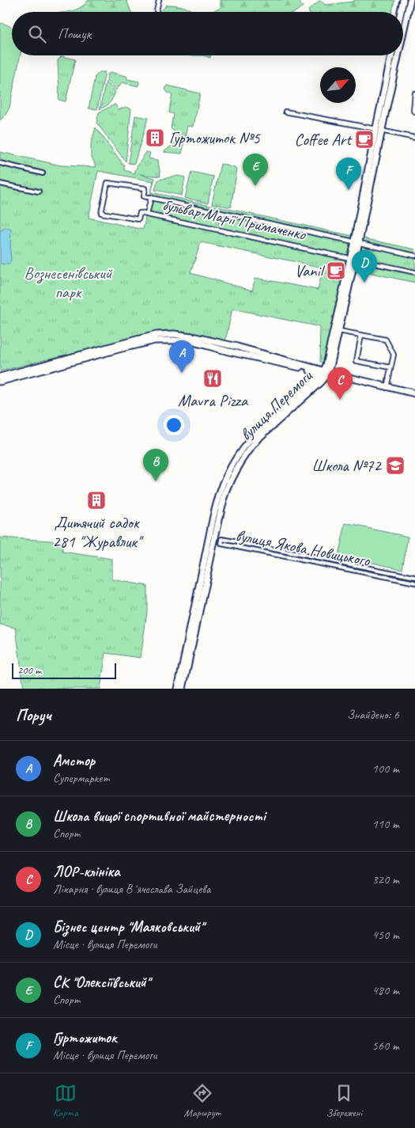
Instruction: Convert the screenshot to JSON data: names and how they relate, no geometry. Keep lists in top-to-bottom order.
{
  "streets": {
    "main road": ["вулиця Перемоги"],
    "street": ["бульвар Марії Примаченко", "вулиця Якова Новицького"]
  },
  "crossings": [
    ["бульвар Марії Примаченко", "вулиця Перемоги"]
  ],
  "parks": ["Вознесенівський парк"],
  "places": {
    "building": ["Гуртожиток №5", "Дитячий садок 281 \"Журавлик\""],
    "cafe": ["Coffee Art", "Vanil"],
    "restaurant": ["Mavra Pizza"],
    "school or university": ["Школа №72"]
  },
  "scale_bar": "200 m",
  "north": "top right",
  "page": {
    "search": "Пошук",
    "pins": [
      "E",
      "F",
      "D",
      "A",
      "C",
      "B"
    ],
    "scale": "200 m",
    "heading": ["Поруч", "Знайдено: 6"],
    "list": [
      {
        "mark": "A",
        "name": "Амстор",
        "note": "Супермаркет",
        "value": "100 m"
      },
      {
        "mark": "B",
        "name": "Школа вищої спортивної майстерності",
        "note": "Спорт",
        "value": "110 m"
      },
      {
        "mark": "C",
        "name": "ЛОР-клініка",
        "note": "Лікарня · вулиця Вʼячеслава Зайцева",
        "value": "320 m"
      },
      {
        "mark": "D",
        "name": "Бізнес центр \"Маяковський\"",
        "note": "Місце · вулиця Перемоги",
        "value": "450 m"
      },
      {
        "mark": "E",
        "name": "СК \"Олексіївський\"",
        "note": "Спорт",
        "value": "480 m"
      },
      {
        "mark": "F",
        "name": "Гуртожиток",
        "note": "Місце · вулиця Перемоги",
        "value": "560 m"
      }
    ],
    "nav": ["Карта", "Маршрут", "Збережені"]
  }
}
